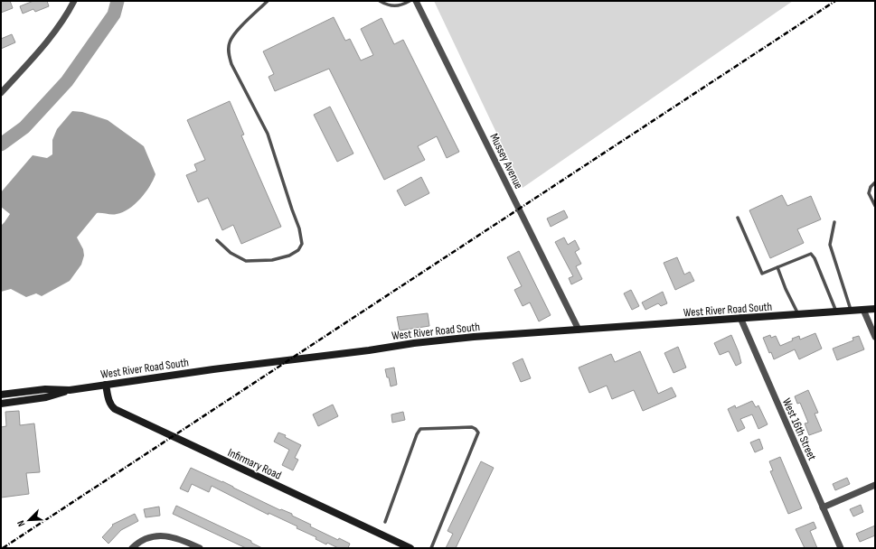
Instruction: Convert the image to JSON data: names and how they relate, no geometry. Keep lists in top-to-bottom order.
{
  "streets": {
    "main road": ["West River Road South", "Infirmary Road"],
    "street": ["Mussey Avenue", "West 16th Street"]
  },
  "crossings": [
    ["Mussey Avenue", "West River Road South"],
    ["West River Road South", "West 16th Street"],
    ["West River Road South", "Infirmary Road"]
  ],
  "north": "bottom left"
}
